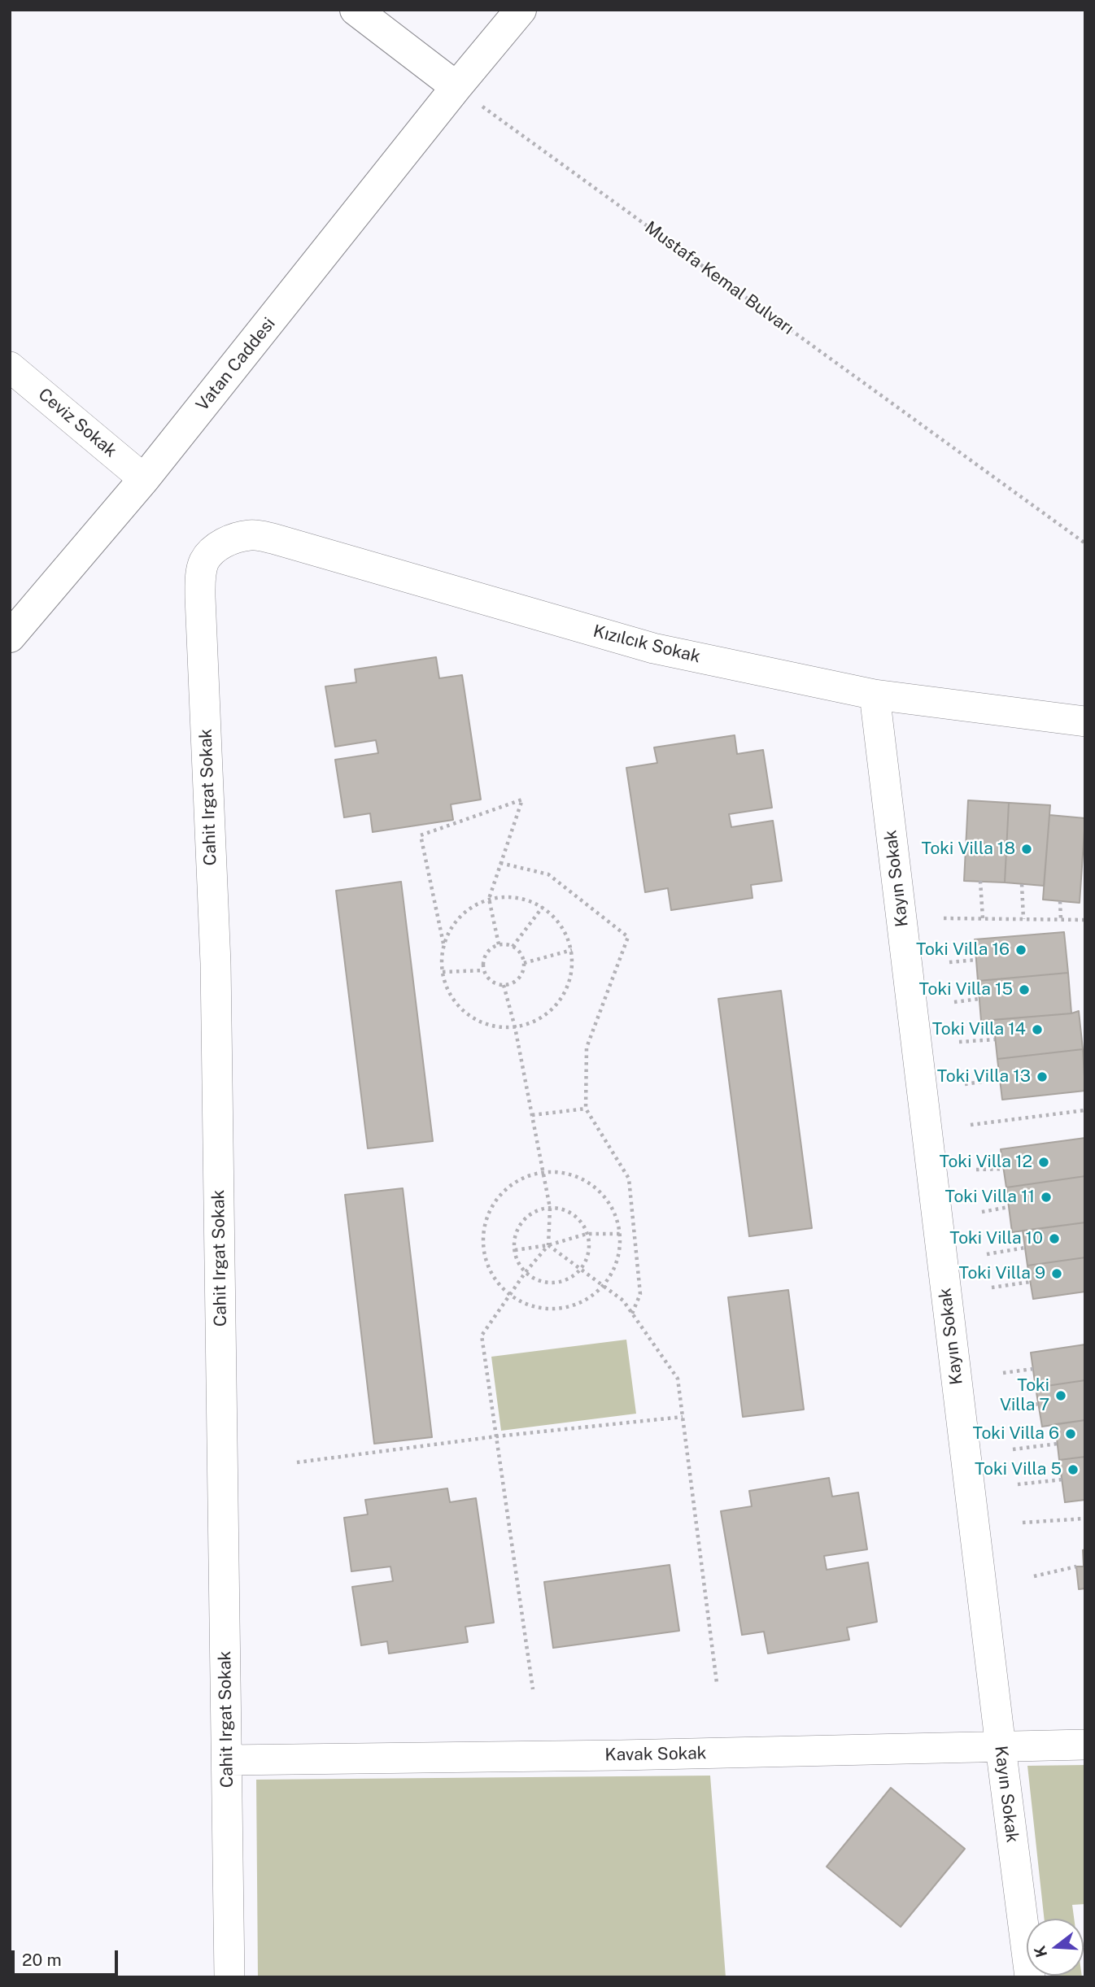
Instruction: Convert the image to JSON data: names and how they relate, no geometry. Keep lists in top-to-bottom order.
{
  "streets": {
    "street": [
      "Vatan Caddesi",
      "Ceviz Sokak",
      "Kızılcık Sokak",
      "Cahit Irgat Sokak",
      "Kayın Sokak",
      "Kavak Sokak"
    ],
    "path": ["Mustafa Kemal Bulvarı"]
  },
  "crossings": [
    ["Mustafa Kemal Bulvarı", "Vatan Caddesi"],
    ["Vatan Caddesi", "Ceviz Sokak"],
    ["Kızılcık Sokak", "Cahit Irgat Sokak"],
    ["Kızılcık Sokak", "Kayın Sokak"],
    ["Cahit Irgat Sokak", "Kavak Sokak"],
    ["Kayın Sokak", "Kavak Sokak"]
  ],
  "places": [
    "Toki Villa 18",
    "Toki Villa 16",
    "Toki Villa 15",
    "Toki Villa 14",
    "Toki Villa 13",
    "Toki Villa 12",
    "Toki Villa 11",
    "Toki Villa 10",
    "Toki Villa 9",
    "Toki Villa 7",
    "Toki Villa 6",
    "Toki Villa 5"
  ],
  "scale_bar": "20 m",
  "north": "left"
}
